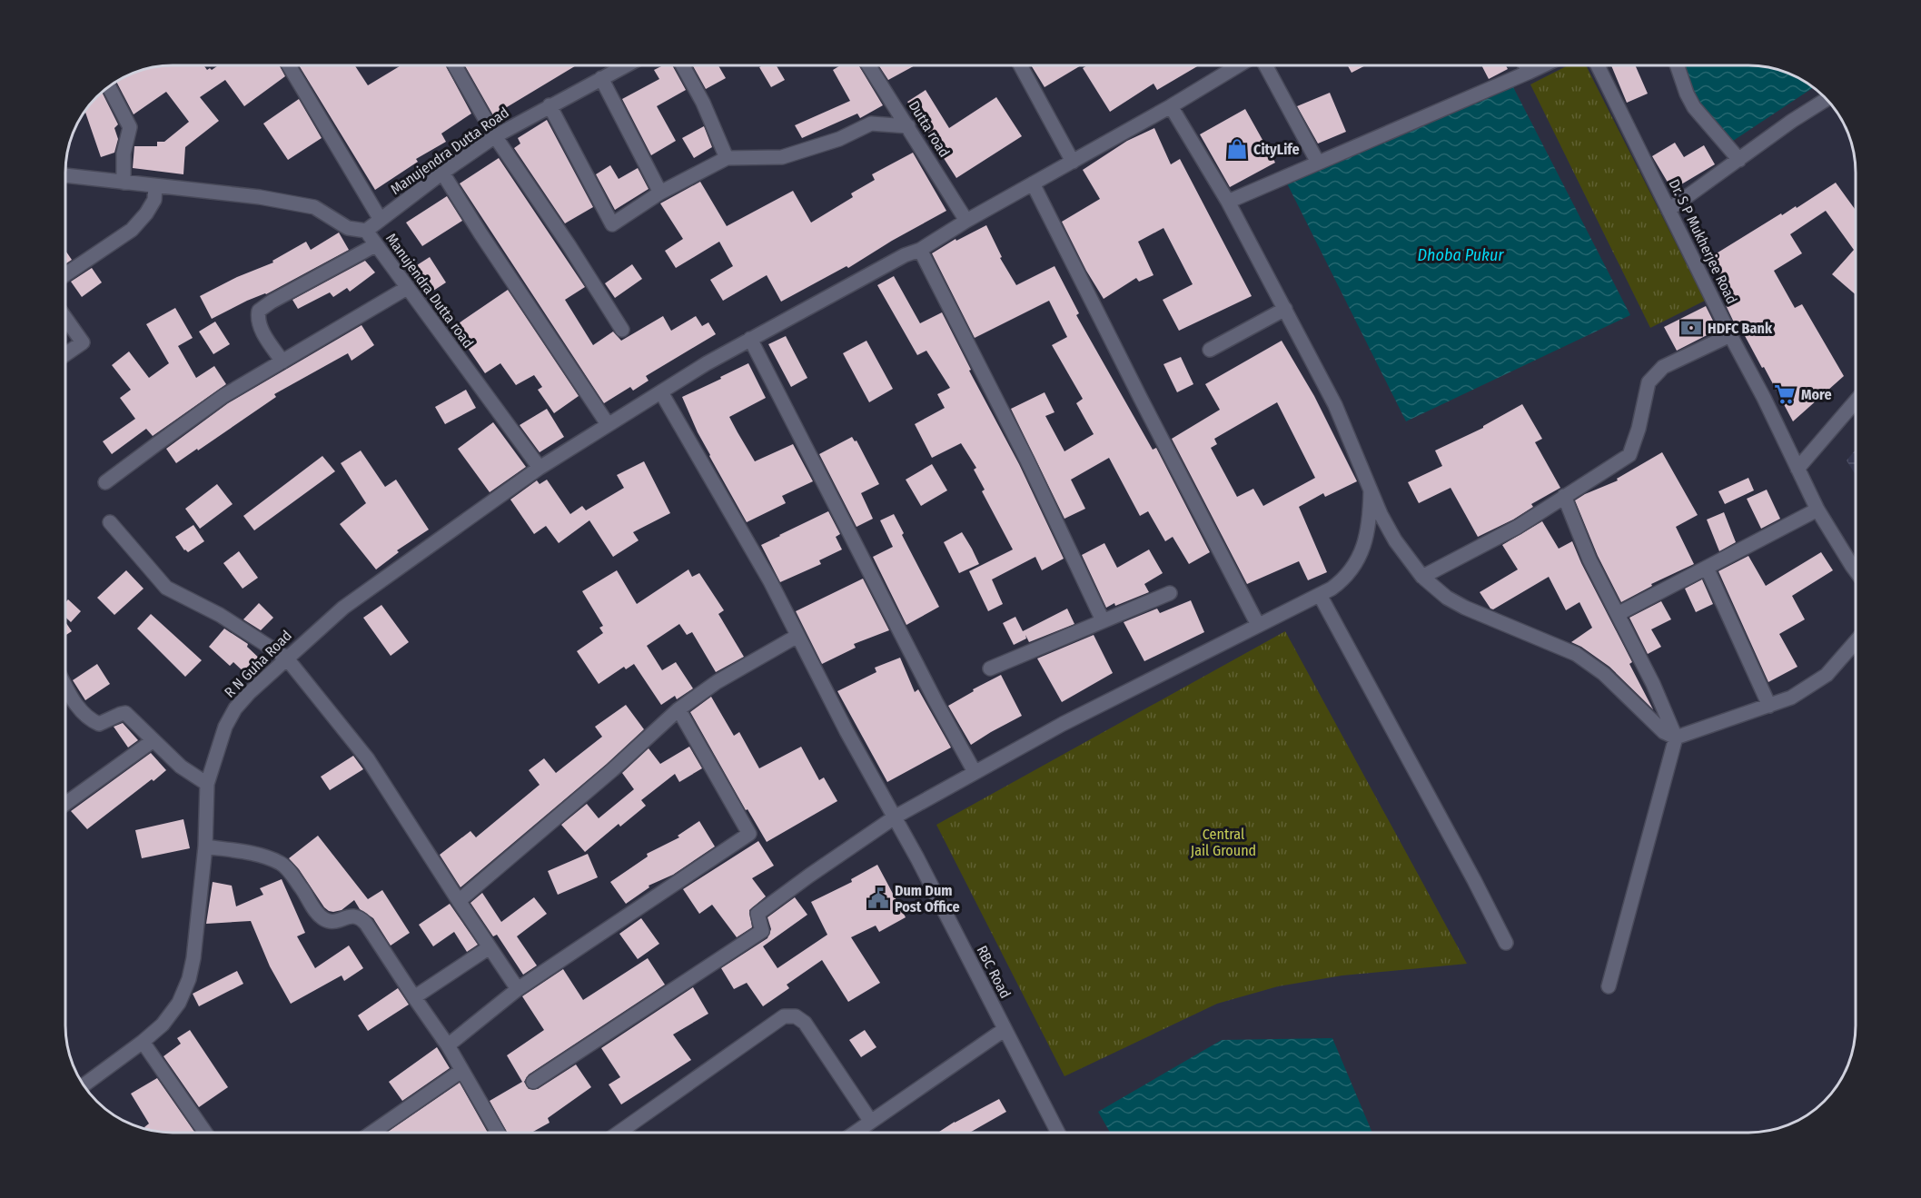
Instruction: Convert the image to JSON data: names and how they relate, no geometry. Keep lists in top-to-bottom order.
{
  "streets": {
    "street": [
      "Dutta road",
      "Manujendra Dutta Road",
      "Dr. S P Mukherjee Road",
      "Manujendra Dutta road",
      "R N Guha Road",
      "RBC Road"
    ]
  },
  "crossings": [
    ["Dutta road", "R N Guha Road"],
    ["Manujendra Dutta Road", "Manujendra Dutta road"],
    ["Manujendra Dutta road", "R N Guha Road"],
    ["R N Guha Road", "RBC Road"]
  ],
  "water": ["Dhoba Pukur"],
  "parks": ["Central Jail Ground"],
  "places": {
    "shop": ["CityLife"],
    "bank": ["HDFC Bank"],
    "supermarket": ["More"],
    "public building": ["Dum Dum Post Office"]
  }
}
